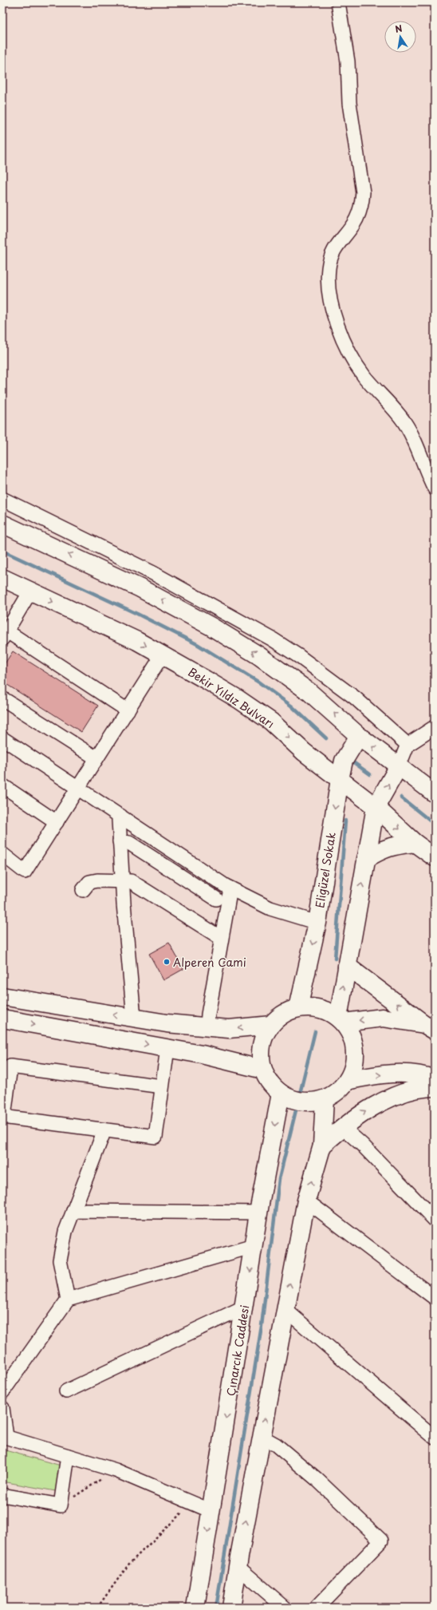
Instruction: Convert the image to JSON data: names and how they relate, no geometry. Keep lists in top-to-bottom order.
{
  "streets": {
    "main road": ["Bekir Yıldız Bulvarı", "Eligüzel Sokak", "Çınarcık Caddesi"]
  },
  "crossings": [
    ["Bekir Yıldız Bulvarı", "Eligüzel Sokak"],
    ["Eligüzel Sokak", "Çınarcık Caddesi"]
  ],
  "places": ["Alperen Cami"],
  "north": "top"
}
